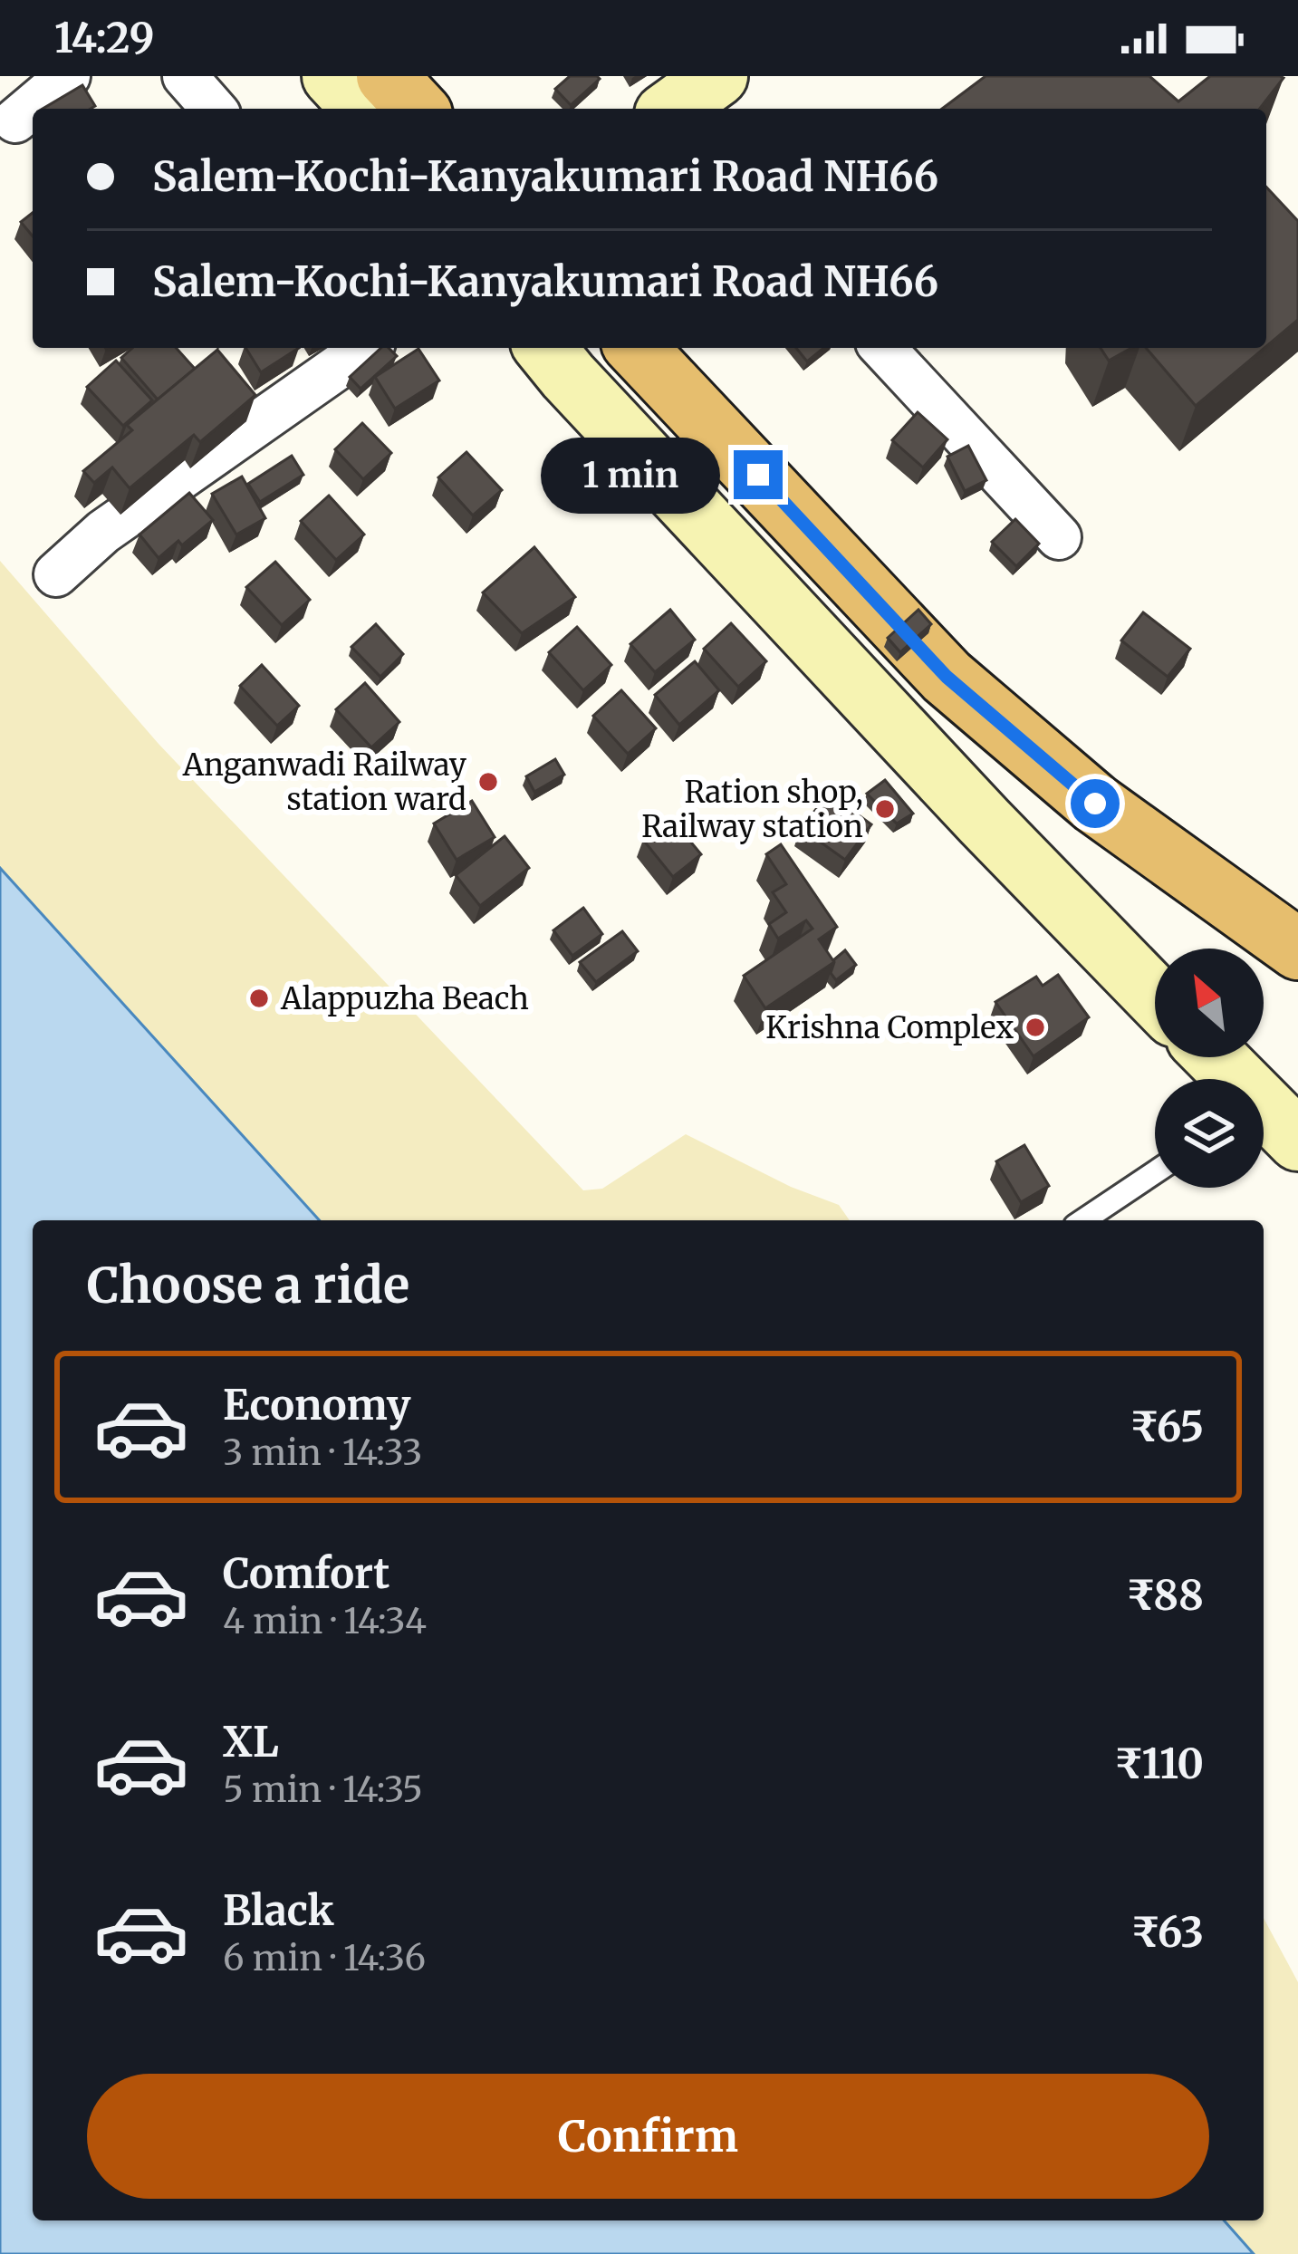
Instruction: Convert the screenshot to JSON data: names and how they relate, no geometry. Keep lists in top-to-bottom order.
{
  "places": [
    "Anganwadi Railway station ward",
    "Ration shop, Railway station",
    "Alappuzha Beach",
    "Krishna Complex"
  ],
  "north": "top left",
  "page": {
    "status": "14:29",
    "banner": ["Salem-Kochi-Kanyakumari Road NH66", "Salem-Kochi-Kanyakumari Road NH66"],
    "bubble": "1 min",
    "heading": "Choose a ride",
    "list": [
      {
        "name": "Economy",
        "note": "3 min · 14:33",
        "value": "₹65"
      },
      {
        "name": "Comfort",
        "note": "4 min · 14:34",
        "value": "₹88"
      },
      {
        "name": "XL",
        "note": "5 min · 14:35",
        "value": "₹110"
      },
      {
        "name": "Black",
        "note": "6 min · 14:36",
        "value": "₹63"
      }
    ],
    "buttons": "Confirm"
  }
}
